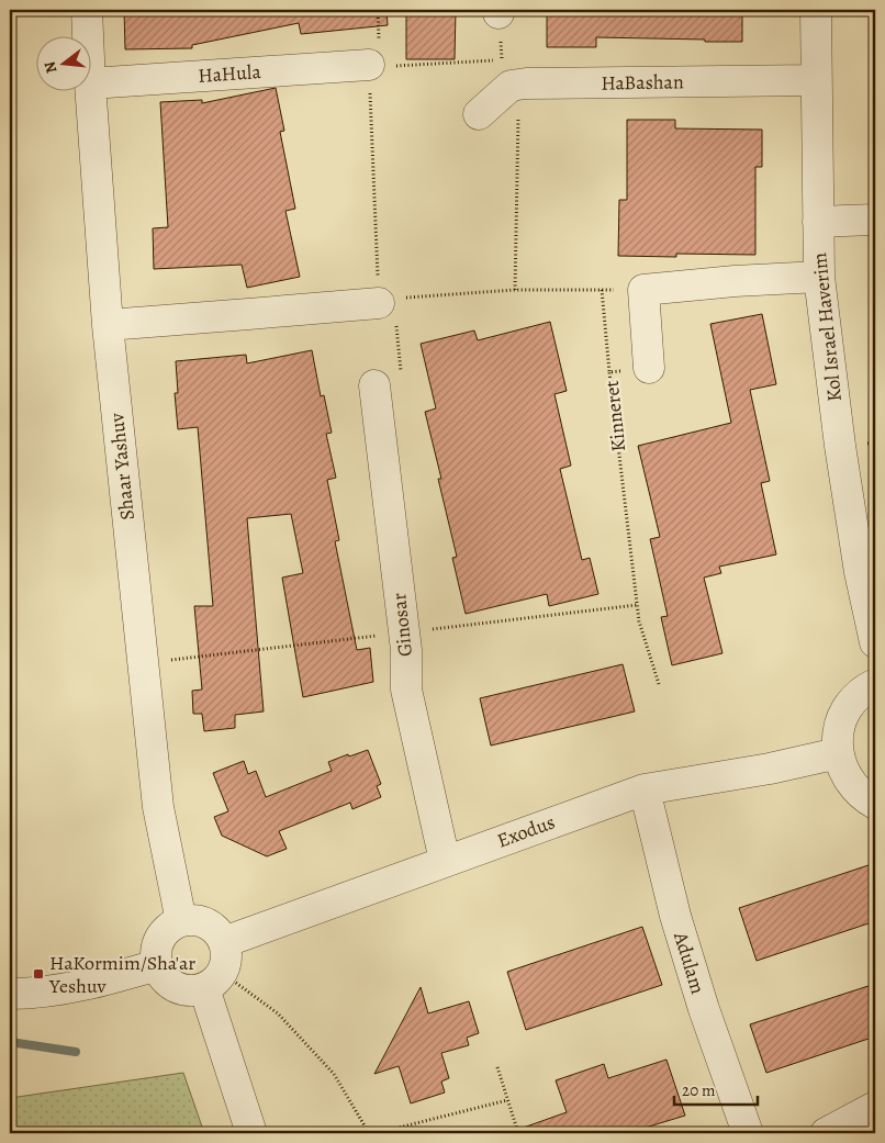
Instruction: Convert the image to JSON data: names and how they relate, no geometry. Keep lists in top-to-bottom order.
{
  "streets": {
    "street": [
      "HaHula",
      "HaBashan",
      "Kol Israel Haverim",
      "Kinneret",
      "Shaar Yashuv",
      "Ginosar",
      "Exodus",
      "Adulam"
    ]
  },
  "crossings": [
    ["HaHula", "Shaar Yashuv"],
    ["HaBashan", "Kol Israel Haverim"],
    ["Shaar Yashuv", "Exodus"],
    ["Ginosar", "Exodus"],
    ["Exodus", "Adulam"]
  ],
  "places": {
    "transit": ["HaKormim/Sha'ar Yeshuv"]
  },
  "scale_bar": "20 m",
  "north": "left"
}
